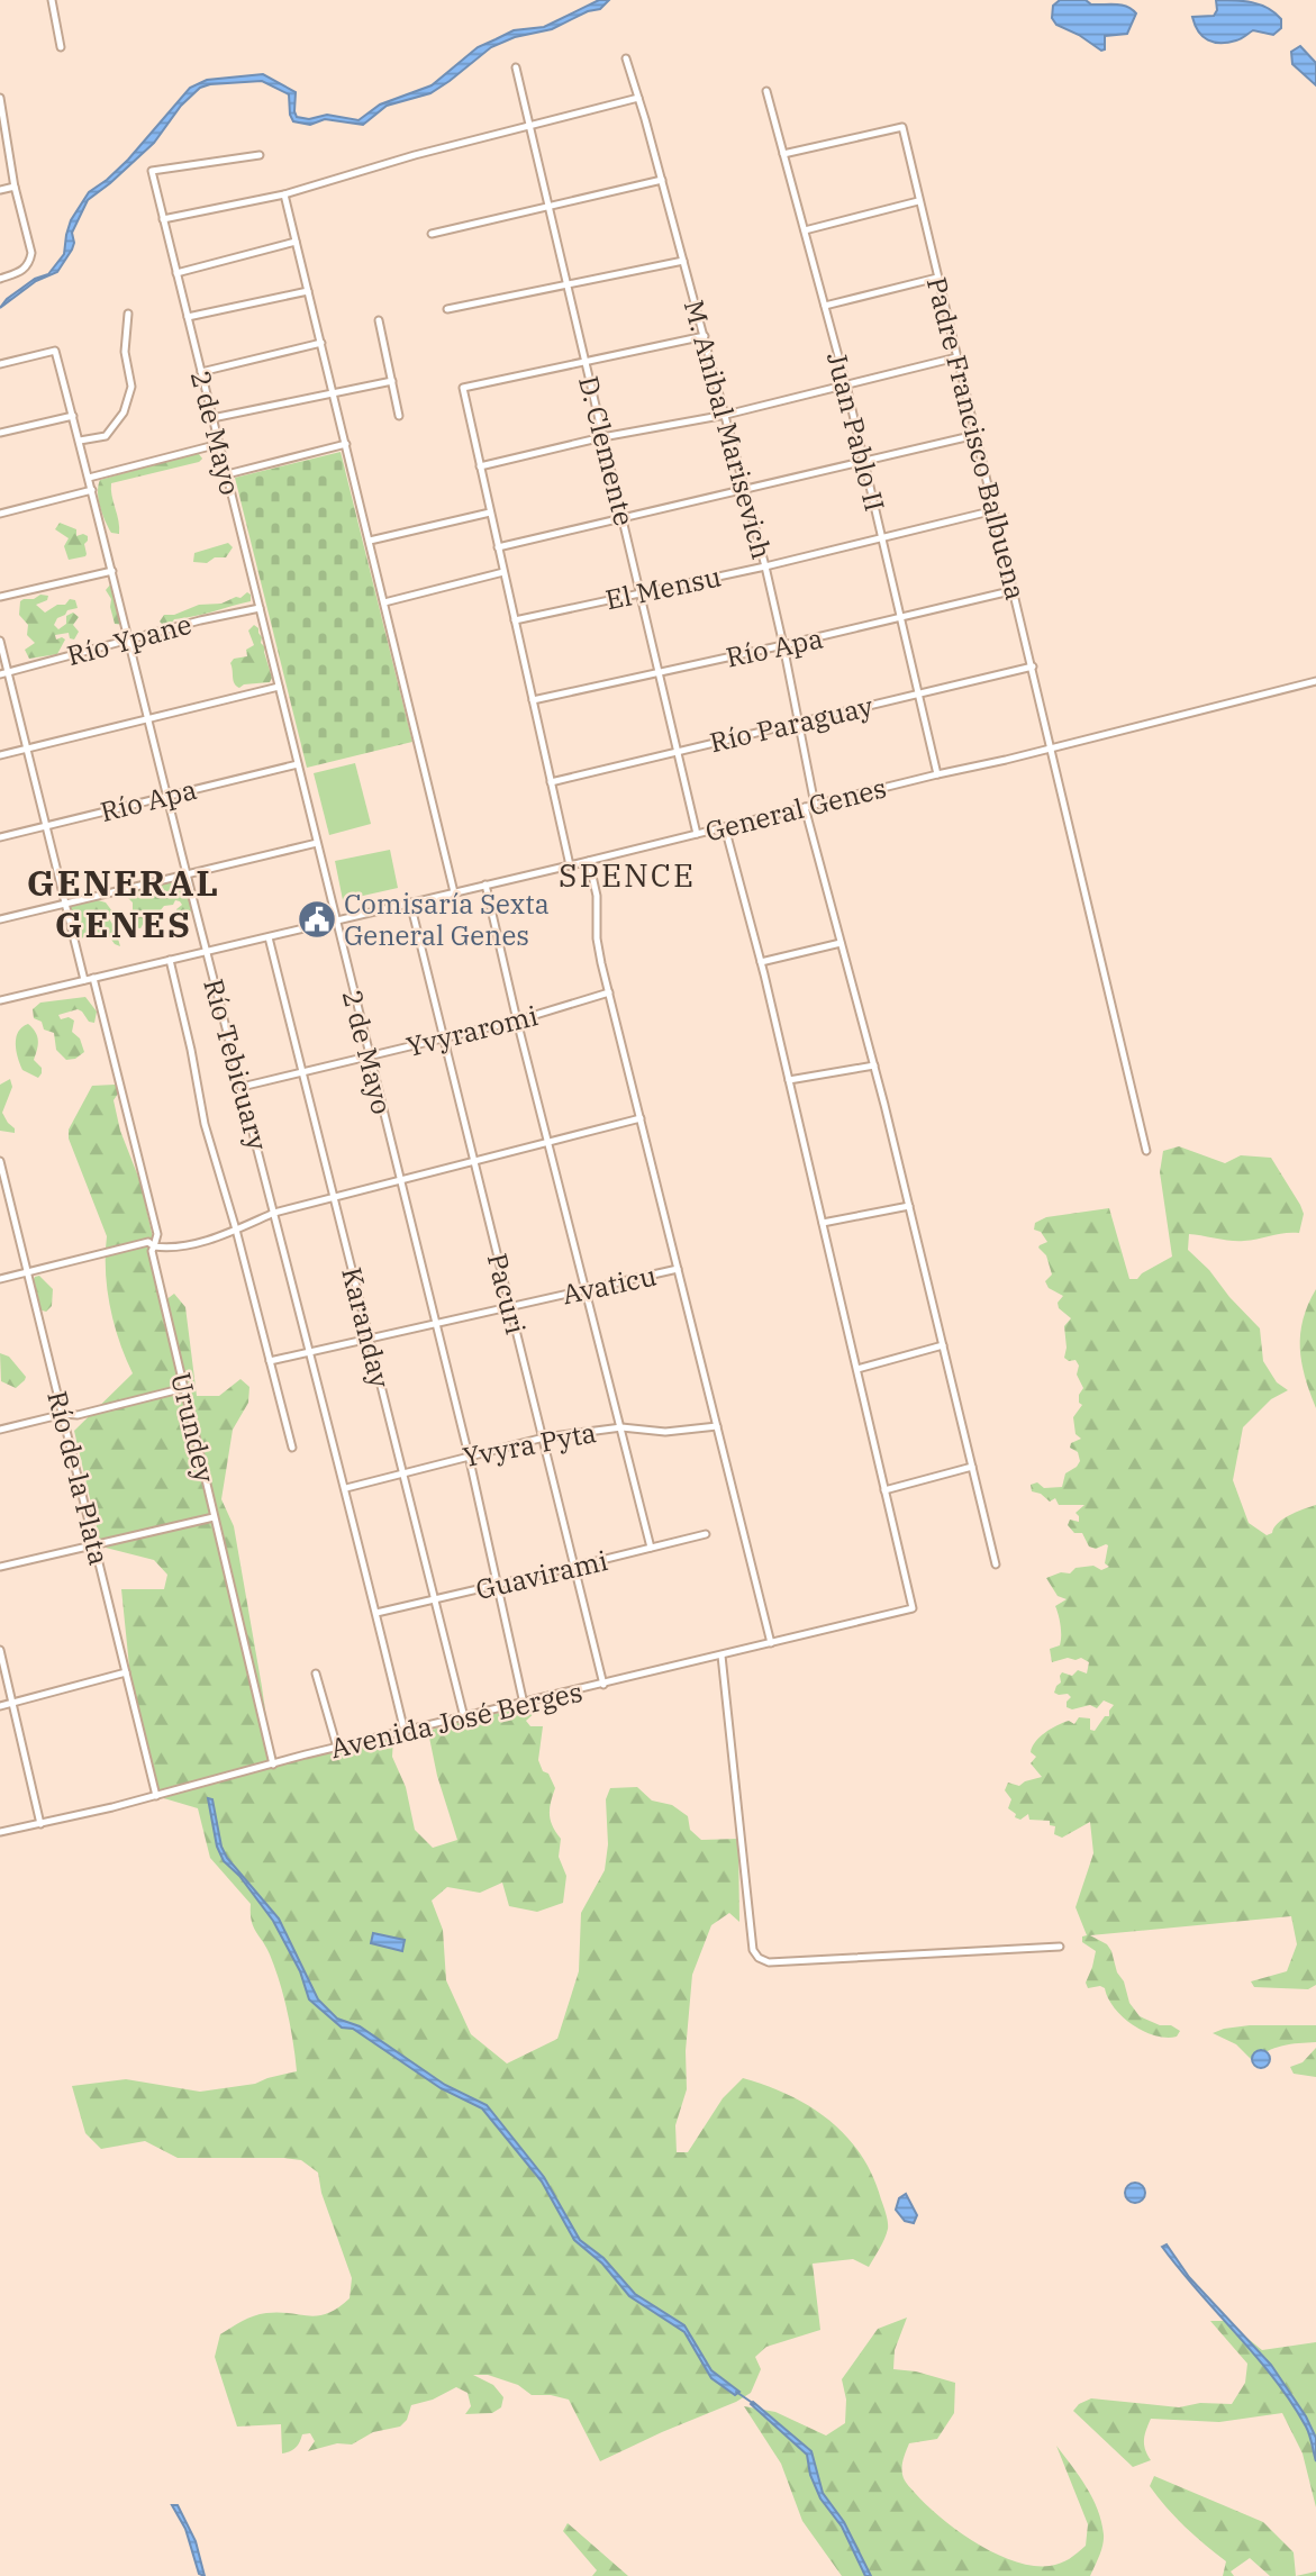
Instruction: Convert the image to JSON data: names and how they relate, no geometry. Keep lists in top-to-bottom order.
{
  "streets": {
    "street": [
      "M. Anibal Marisevich",
      "Juan Pablo II",
      "2 de Mayo",
      "Padre Francisco Balbuena",
      "D. Clemente",
      "El Mensu",
      "Río Ypane",
      "Río Apa",
      "Río Paraguay",
      "General Genes",
      "Yvyraromi",
      "Río Tebicuary",
      "Avaticu",
      "Pacuri",
      "Karanday",
      "Urundey",
      "Yvyra Pyta",
      "Río de la Plata",
      "Guavirami",
      "Avenida José Berges"
    ]
  },
  "crossings": [
    ["M. Anibal Marisevich", "El Mensu"],
    ["M. Anibal Marisevich", "Río Apa"],
    ["M. Anibal Marisevich", "Río Paraguay"],
    ["M. Anibal Marisevich", "General Genes"],
    ["Juan Pablo II", "Padre Francisco Balbuena"],
    ["Juan Pablo II", "El Mensu"],
    ["Juan Pablo II", "Río Apa"],
    ["Juan Pablo II", "Río Paraguay"],
    ["Juan Pablo II", "General Genes"],
    ["2 de Mayo", "Río Ypane"],
    ["2 de Mayo", "Río Apa"],
    ["2 de Mayo", "General Genes"],
    ["2 de Mayo", "Yvyraromi"],
    ["2 de Mayo", "Avaticu"],
    ["2 de Mayo", "Yvyra Pyta"],
    ["2 de Mayo", "Guavirami"],
    ["2 de Mayo", "Avenida José Berges"],
    ["Padre Francisco Balbuena", "El Mensu"],
    ["Padre Francisco Balbuena", "Río Apa"],
    ["Padre Francisco Balbuena", "Río Paraguay"],
    ["Padre Francisco Balbuena", "General Genes"],
    ["D. Clemente", "El Mensu"],
    ["D. Clemente", "Río Apa"],
    ["D. Clemente", "Río Paraguay"],
    ["D. Clemente", "General Genes"],
    ["Río Ypane", "Río Tebicuary"],
    ["Río Apa", "Río Tebicuary"],
    ["General Genes", "Río Tebicuary"],
    ["General Genes", "Pacuri"],
    ["General Genes", "Karanday"],
    ["General Genes", "Urundey"],
    ["Yvyraromi", "Río Tebicuary"],
    ["Yvyraromi", "Pacuri"],
    ["Yvyraromi", "Karanday"],
    ["Río Tebicuary", "Avaticu"],
    ["Río Tebicuary", "Yvyra Pyta"],
    ["Río Tebicuary", "Guavirami"],
    ["Río Tebicuary", "Avenida José Berges"],
    ["Avaticu", "Pacuri"],
    ["Avaticu", "Karanday"],
    ["Pacuri", "Yvyra Pyta"],
    ["Pacuri", "Guavirami"],
    ["Pacuri", "Avenida José Berges"],
    ["Karanday", "Yvyra Pyta"],
    ["Karanday", "Guavirami"],
    ["Karanday", "Avenida José Berges"],
    ["Urundey", "Avenida José Berges"],
    ["Río de la Plata", "Avenida José Berges"]
  ],
  "districts": ["SPENCE", "GENERAL GENES"],
  "places": {
    "public building": ["Comisaría Sexta General Genes"]
  }
}
